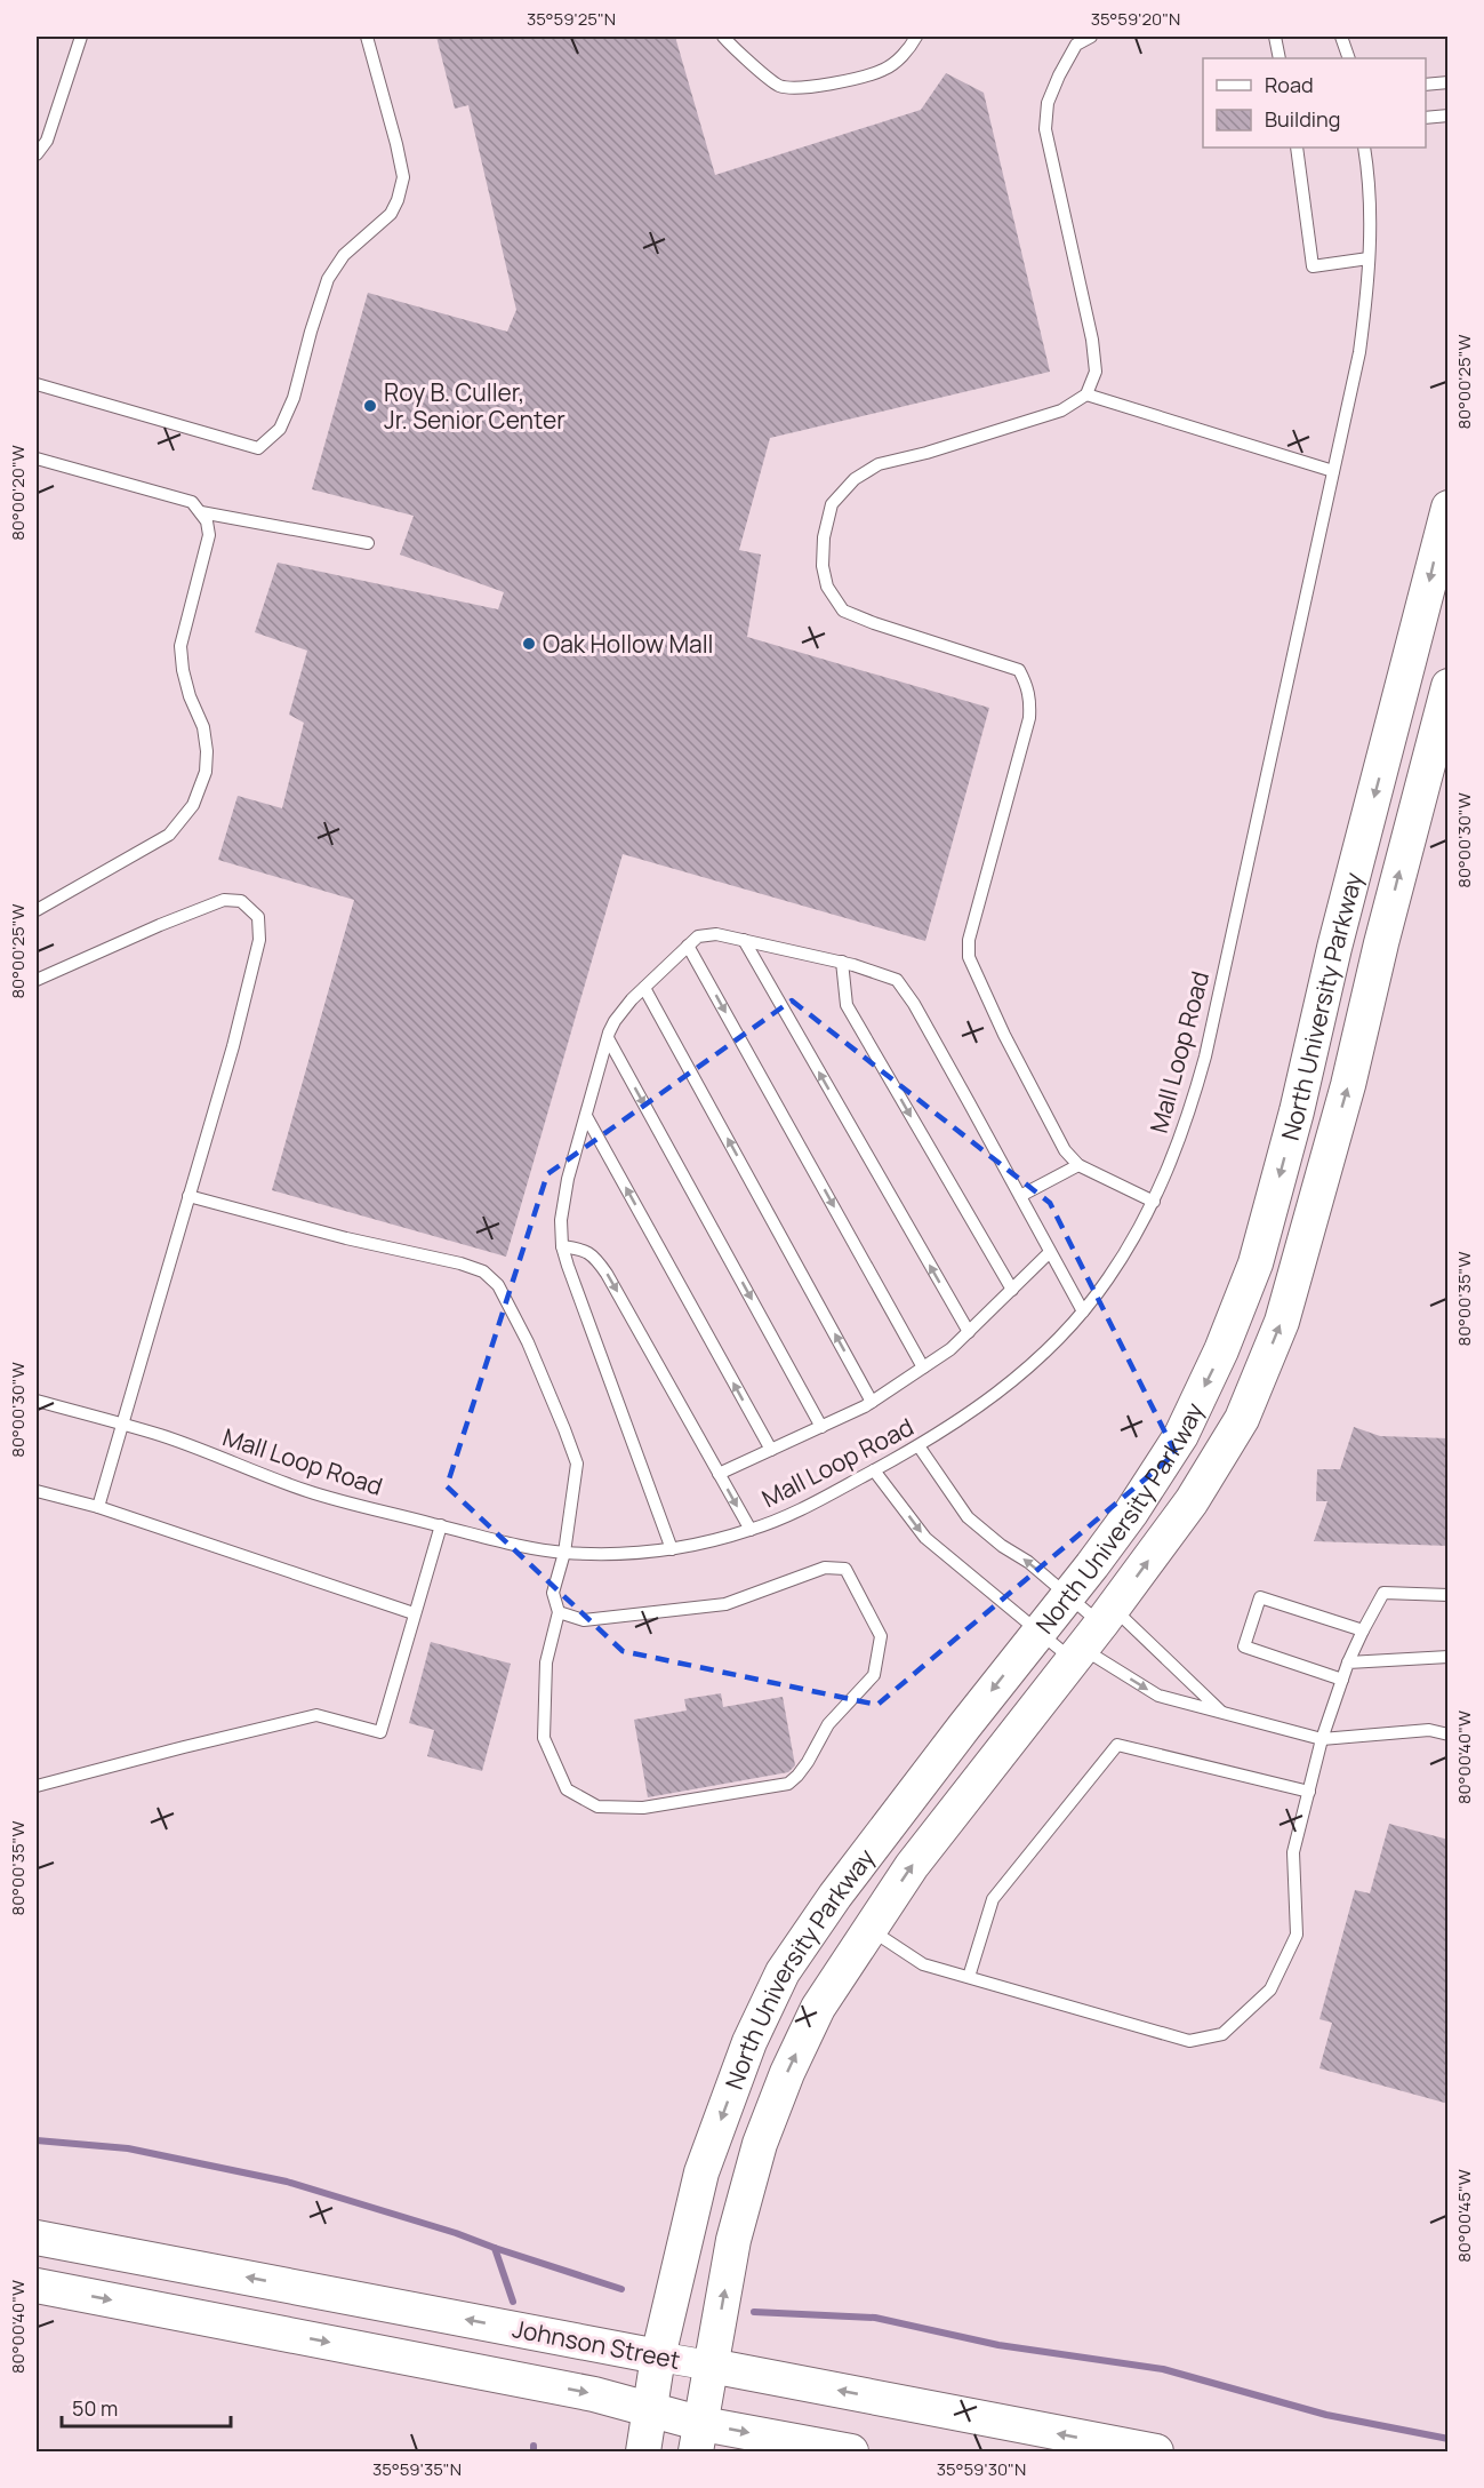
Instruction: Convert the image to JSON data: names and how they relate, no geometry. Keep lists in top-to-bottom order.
{
  "streets": {
    "main road": ["North University Parkway", "Johnson Street"],
    "lane": ["Mall Loop Road"]
  },
  "crossings": [
    ["North University Parkway", "Johnson Street"]
  ],
  "places": ["Roy B. Culler, Jr. Senior Center", "Oak Hollow Mall"],
  "legend": ["Road", "Building"],
  "scale_bar": "50 m",
  "coordinates": [
    "35°59'25\"N",
    "35°59'20\"N",
    "80°00'25\"W",
    "80°00'20\"W",
    "80°00'30\"W",
    "80°00'35\"W",
    "80°00'40\"W",
    "80°00'45\"W",
    "35°59'35\"N",
    "35°59'30\"N"
  ]
}
